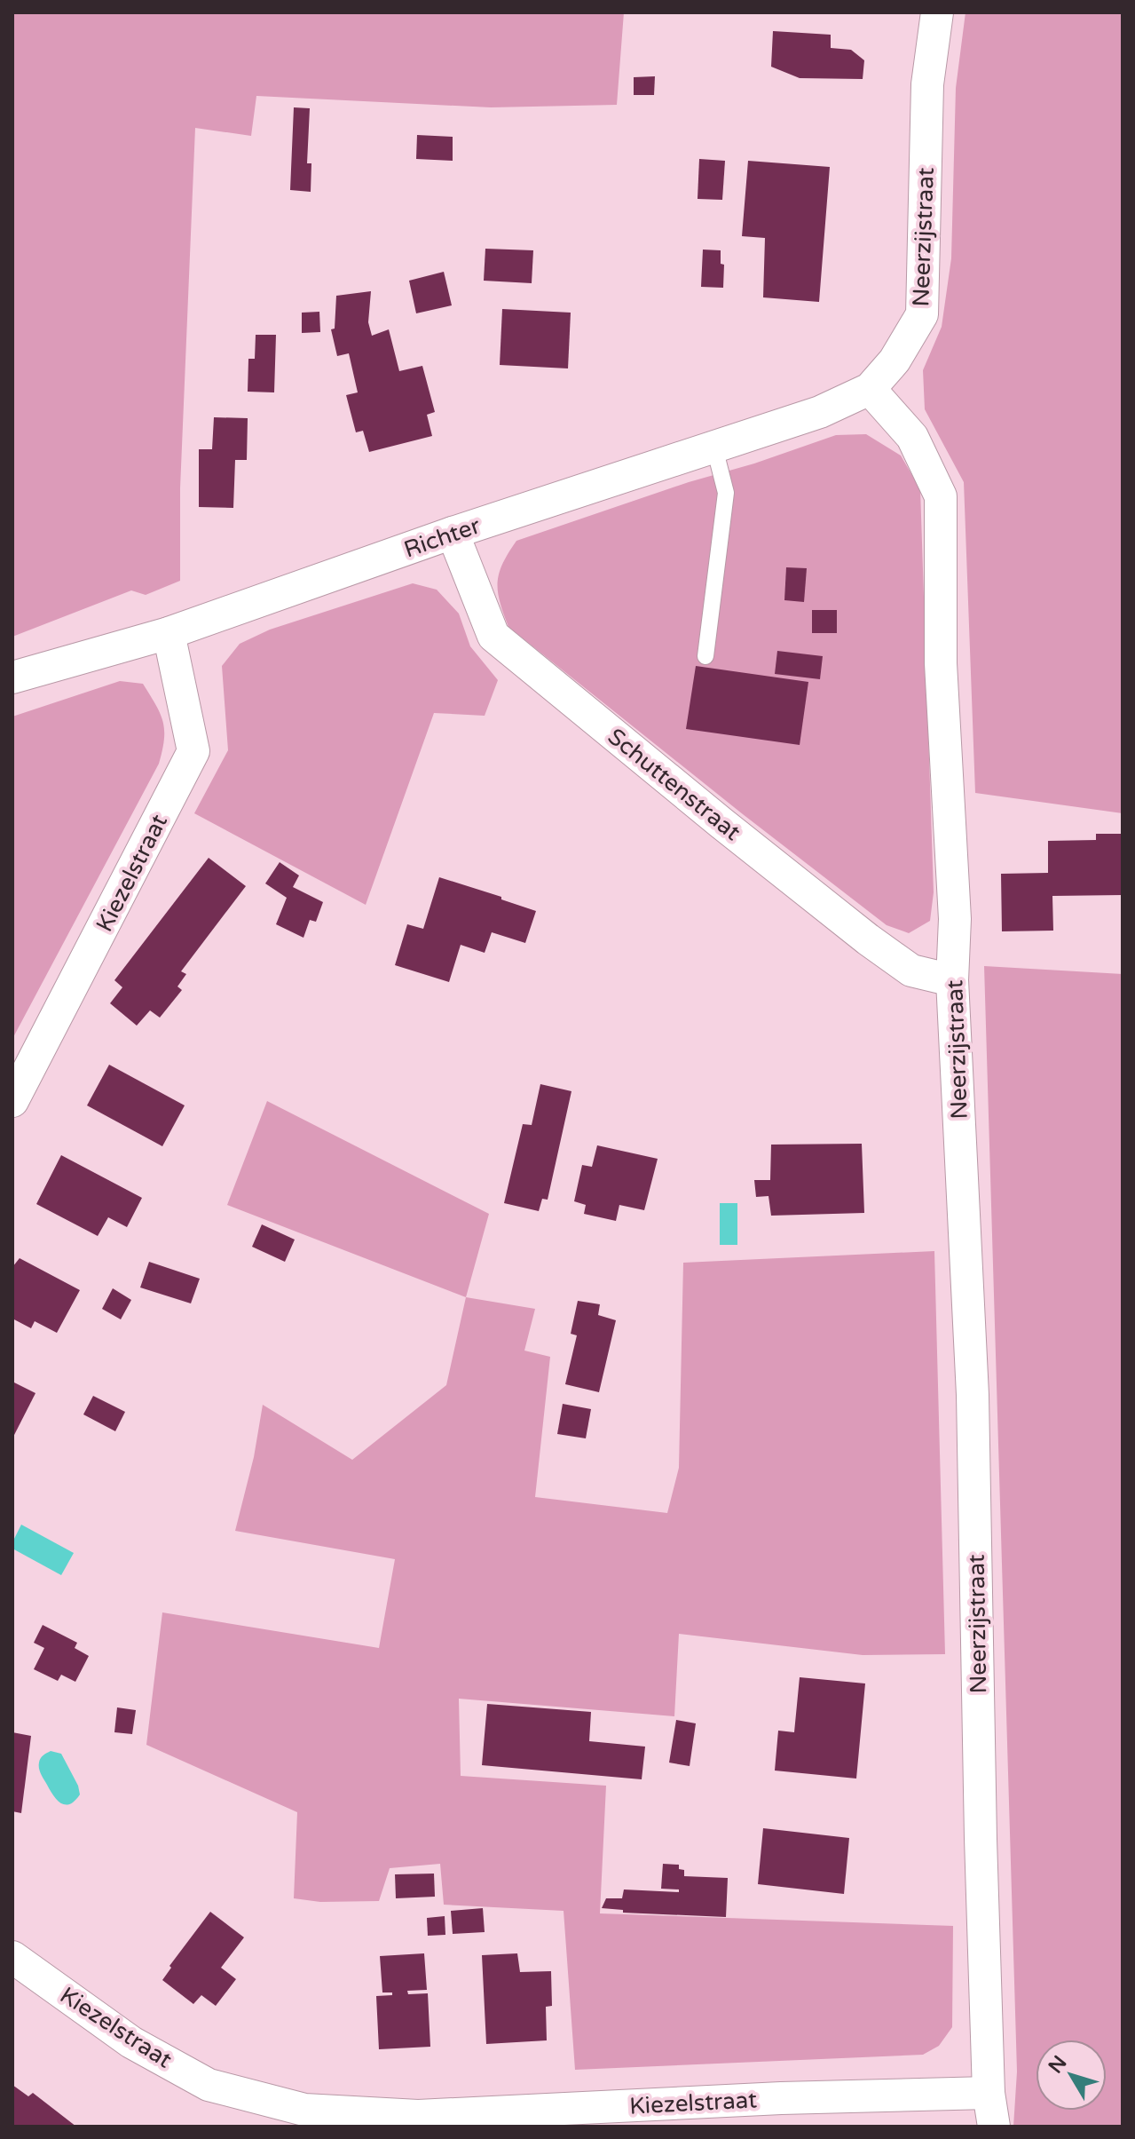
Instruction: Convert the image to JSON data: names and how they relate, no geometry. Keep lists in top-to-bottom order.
{
  "streets": {
    "street": [
      "Neerzijstraat",
      "Richter",
      "Schuttenstraat",
      "Kiezelstraat"
    ]
  },
  "crossings": [
    ["Neerzijstraat", "Richter"],
    ["Neerzijstraat", "Schuttenstraat"],
    ["Neerzijstraat", "Kiezelstraat"],
    ["Richter", "Schuttenstraat"],
    ["Richter", "Kiezelstraat"]
  ],
  "north": "top left"
}
